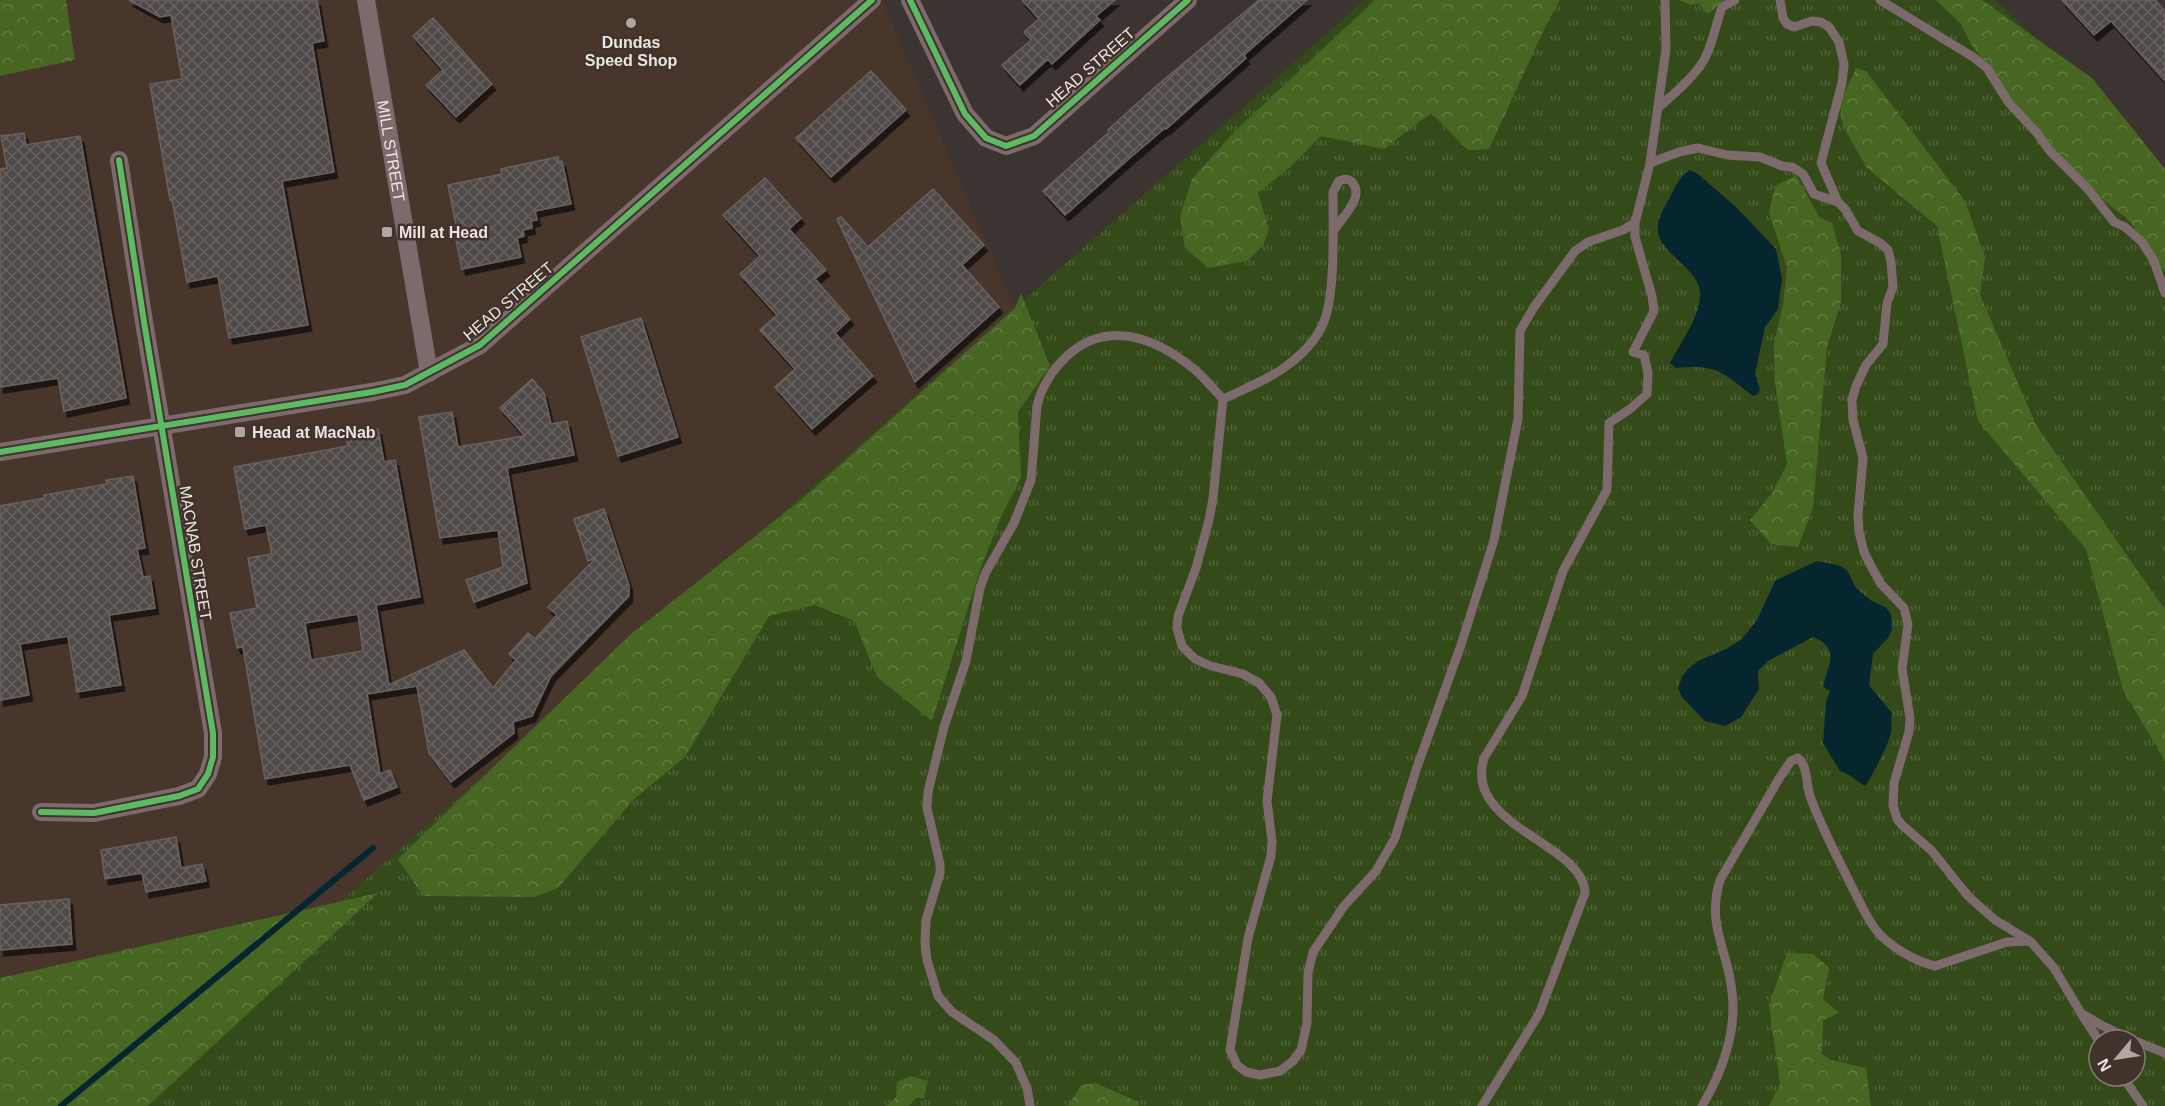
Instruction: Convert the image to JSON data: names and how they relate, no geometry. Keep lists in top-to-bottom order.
{
  "streets": {
    "street": ["HEAD STREET", "MILL STREET", "MACNAB STREET"]
  },
  "crossings": [
    ["HEAD STREET", "MILL STREET"],
    ["HEAD STREET", "MACNAB STREET"]
  ],
  "places": {
    "other": ["Dundas Speed Shop"],
    "transit": ["Mill at Head", "Head at MacNab"]
  },
  "north": "bottom left"
}
